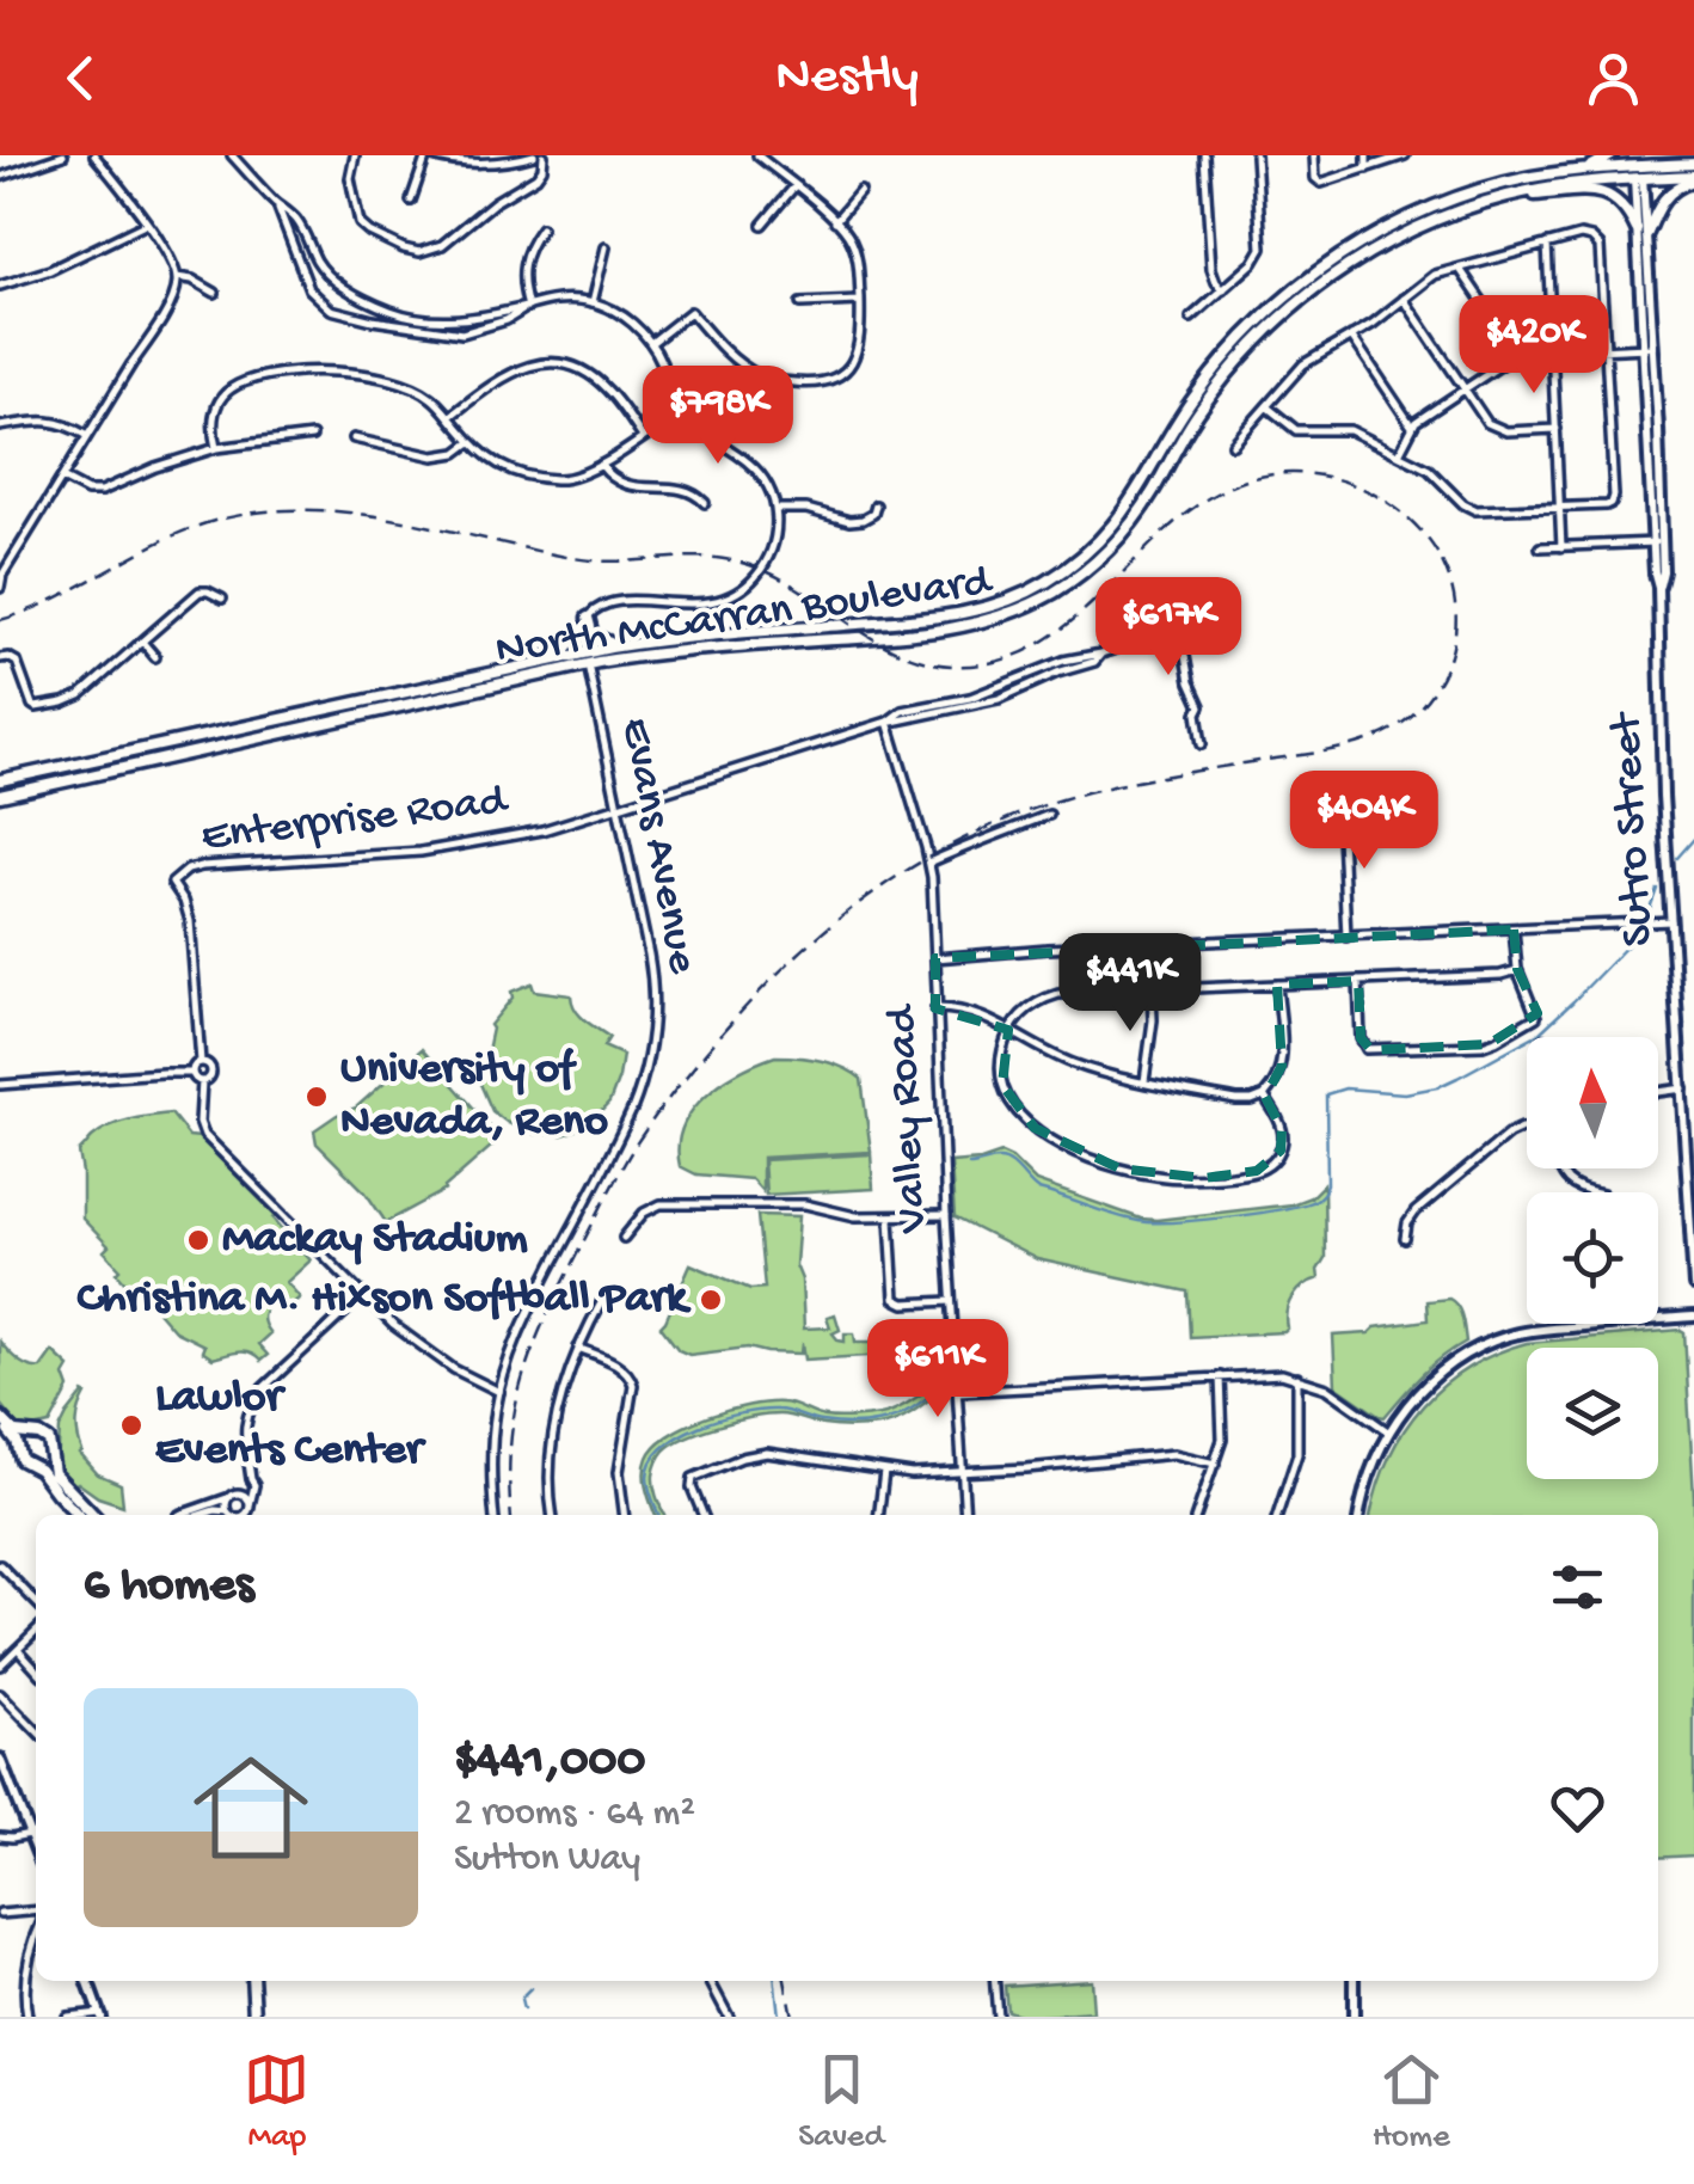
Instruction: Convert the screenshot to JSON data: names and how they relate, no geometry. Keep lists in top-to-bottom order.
{
  "streets": {
    "main road": ["North McCarran Boulevard", "Sutro Street"],
    "street": ["Enterprise Road", "Evans Avenue", "Valley Road"]
  },
  "crossings": [
    ["North McCarran Boulevard", "Sutro Street"],
    ["North McCarran Boulevard", "Evans Avenue"],
    ["Enterprise Road", "Evans Avenue"],
    ["Enterprise Road", "Valley Road"]
  ],
  "places": [
    "University of Nevada, Reno",
    "Mackay Stadium",
    "Christina M. Hixson Softball Park",
    "Lawlor Events Center"
  ],
  "north": "top",
  "page": {
    "header": "Nestly",
    "price": [
      "$420K",
      "$798K",
      "$617K",
      "$404K",
      "$441K",
      "$611K"
    ],
    "heading": "6 homes",
    "list": [
      {
        "name": "$441,000",
        "note": "2 rooms · 64 m² · Sutton Way"
      }
    ],
    "tabs": ["Map", "Saved", "Home"]
  }
}
